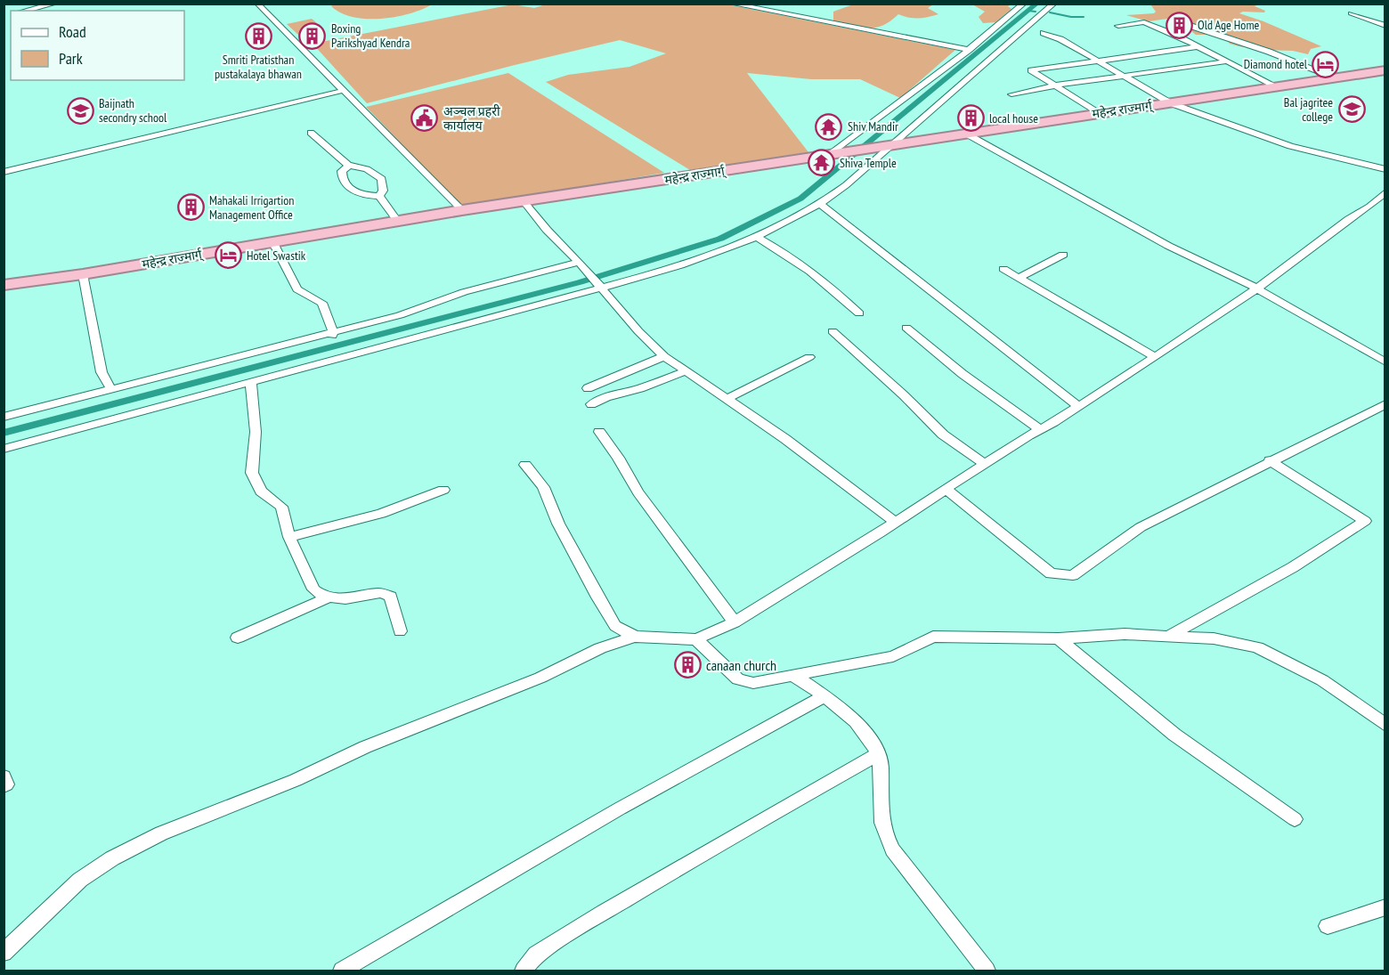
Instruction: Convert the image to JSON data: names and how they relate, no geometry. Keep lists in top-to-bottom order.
{
  "streets": {
    "highway": ["महेन्द्र राज्मार्ग्"]
  },
  "places": {
    "building": [
      "Old Age Home",
      "Smriti Pratisthan pustakalaya bhawan",
      "Boxing Parikshyad Kendra",
      "local house",
      "Mahakali Irrigartion Management Office",
      "canaan church"
    ],
    "hotel": ["Diamond hotel", "Hotel Swastik"],
    "school or university": ["Bal jagritee college", "Baijnath secondry school"],
    "public building": ["अञ्चल प्रहरी कार्यालय"],
    "temple": ["Shiv Mandir", "Shiva Temple"]
  },
  "legend": ["Road", "Park"]
}
